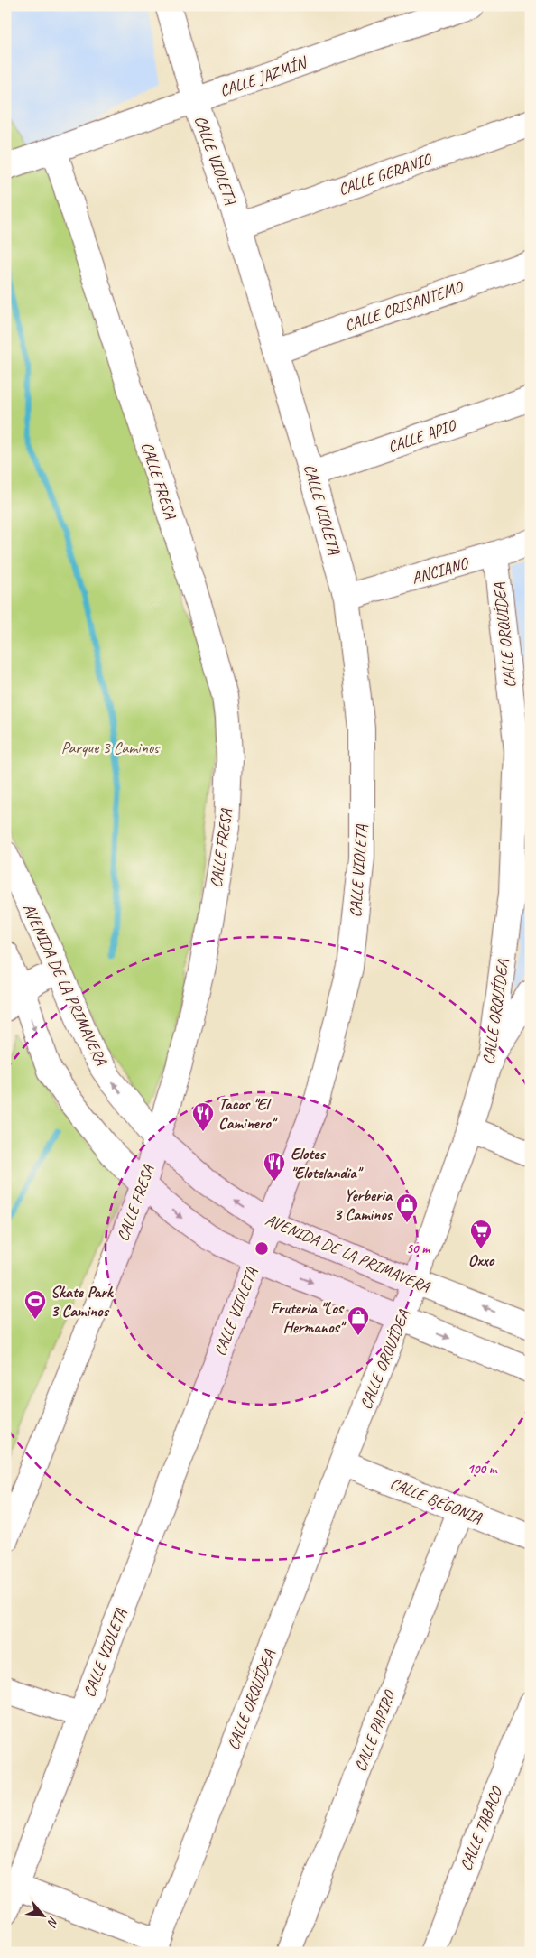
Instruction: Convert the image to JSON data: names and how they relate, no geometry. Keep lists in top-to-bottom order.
{
  "streets": {
    "street": [
      "CALLE JAZMÍN",
      "CALLE VIOLETA",
      "CALLE GERANIO",
      "CALLE CRISANTEMO",
      "CALLE APIO",
      "CALLE FRESA",
      "ANCIANO",
      "CALLE ORQUÍDEA",
      "AVENIDA DE LA PRIMAVERA",
      "CALLE BEGONIA",
      "CALLE PAPIRO",
      "CALLE TABACO"
    ]
  },
  "crossings": [
    ["CALLE JAZMÍN", "CALLE VIOLETA"],
    ["CALLE JAZMÍN", "CALLE FRESA"],
    ["CALLE VIOLETA", "CALLE GERANIO"],
    ["CALLE VIOLETA", "CALLE CRISANTEMO"],
    ["CALLE VIOLETA", "CALLE APIO"],
    ["CALLE VIOLETA", "ANCIANO"],
    ["CALLE VIOLETA", "AVENIDA DE LA PRIMAVERA"],
    ["CALLE FRESA", "AVENIDA DE LA PRIMAVERA"],
    ["ANCIANO", "CALLE ORQUÍDEA"],
    ["CALLE ORQUÍDEA", "AVENIDA DE LA PRIMAVERA"],
    ["CALLE ORQUÍDEA", "CALLE BEGONIA"],
    ["CALLE BEGONIA", "CALLE PAPIRO"]
  ],
  "parks": ["Parque 3 Caminos"],
  "places": {
    "restaurant": ["Tacos \"El Caminero\"", "Elotes \"Elotelandia\""],
    "shop": ["Yerberia 3 Caminos", "Fruteria \"Los Hermanos\""],
    "supermarket": ["Oxxo"],
    "sports": ["Skate Park 3 Caminos"]
  },
  "north": "bottom right",
  "rings": ["50 m", "100 m"]
}
